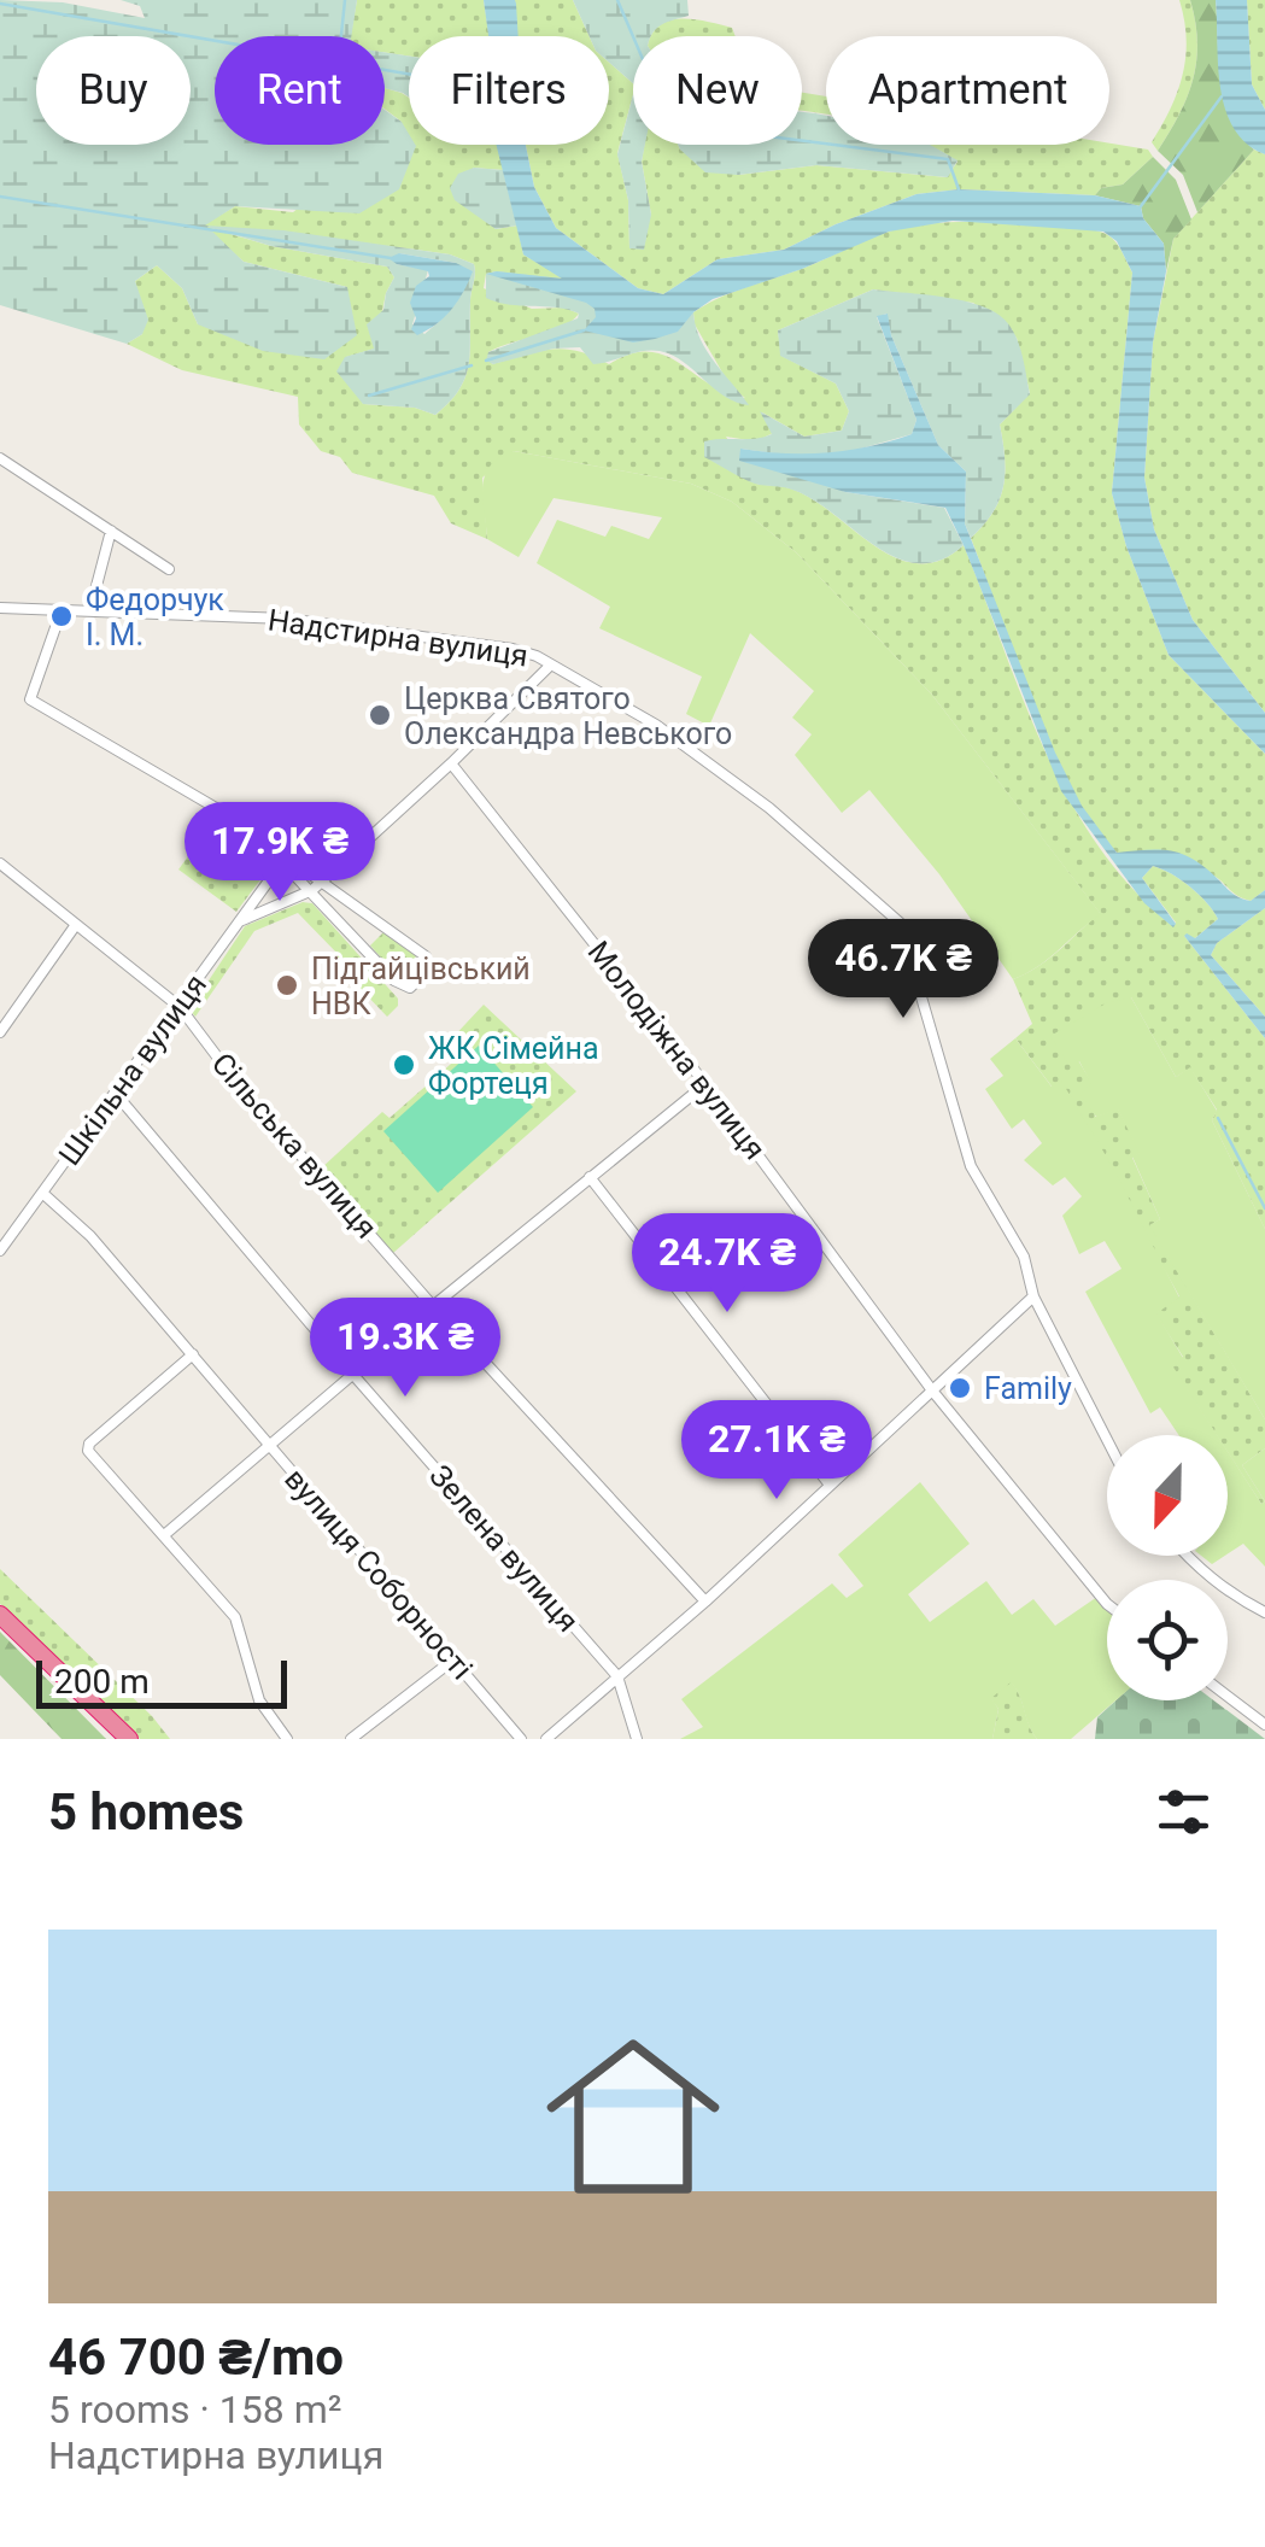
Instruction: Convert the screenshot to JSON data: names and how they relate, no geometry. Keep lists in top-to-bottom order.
{
  "streets": {
    "street": [
      "Надстирна вулиця",
      "Молодіжна вулиця",
      "Шкільна вулиця",
      "Сільська вулиця",
      "Зелена вулиця",
      "вулиця Соборності"
    ]
  },
  "crossings": [
    ["Шкільна вулиця", "Сільська вулиця"],
    ["Шкільна вулиця", "Зелена вулиця"],
    ["Шкільна вулиця", "вулиця Соборності"]
  ],
  "places": [
    "Федорчук І. М.",
    "Церква Святого Олександра Невського",
    "Підгайцівський НВК",
    "ЖК Сімейна Фортеця",
    "Family"
  ],
  "scale_bar": "200 m",
  "north": "bottom",
  "page": {
    "chip": [
      "Buy",
      "Rent",
      "Filters",
      "New",
      "Apartment"
    ],
    "price": [
      "17.9K ₴",
      "46.7K ₴",
      "24.7K ₴",
      "19.3K ₴",
      "27.1K ₴"
    ],
    "scale": "200 m",
    "heading": "5 homes",
    "list": [
      {
        "name": "46 700 ₴/mo",
        "note": "5 rooms · 158 m² · Надстирна вулиця"
      }
    ]
  }
}
